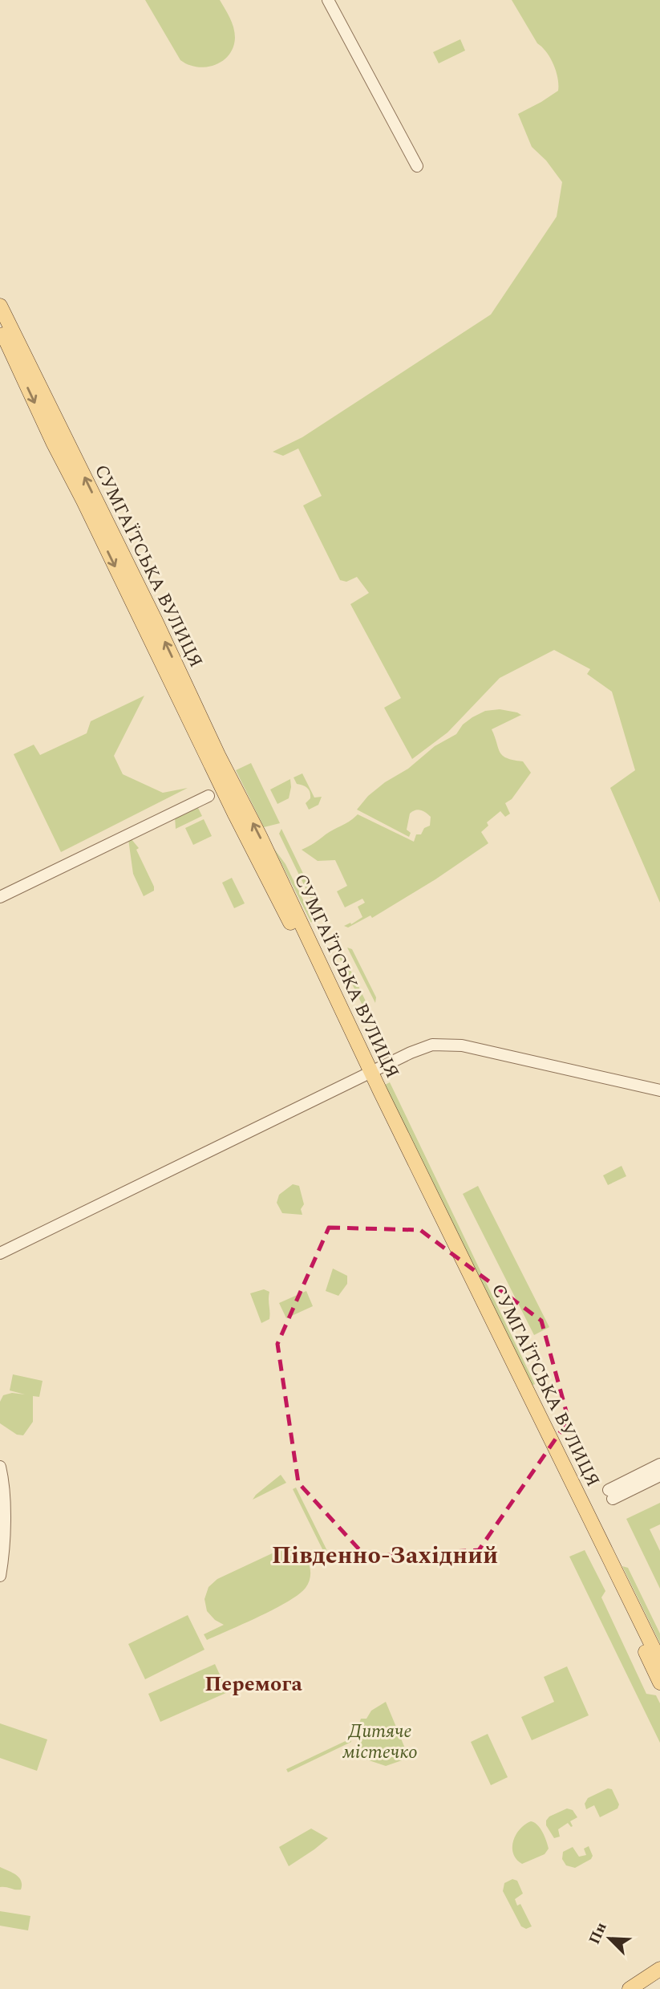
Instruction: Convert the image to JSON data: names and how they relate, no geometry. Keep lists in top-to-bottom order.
{
  "streets": {
    "main road": ["СУМГАЇТСЬКА ВУЛИЦЯ"]
  },
  "districts": ["Південно-Західний", "Перемога"],
  "parks": ["Дитяче містечко"],
  "north": "top left"
}
